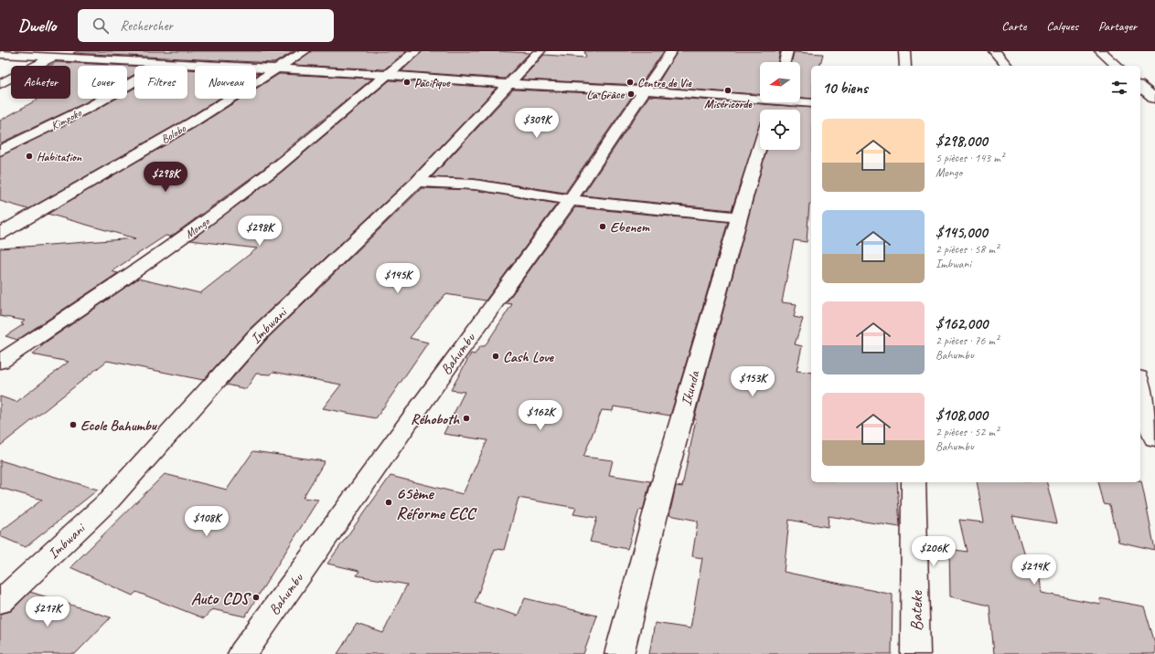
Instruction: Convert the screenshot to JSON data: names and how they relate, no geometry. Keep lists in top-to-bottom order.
{
  "streets": {
    "street": [
      "Kimpoko",
      "Bolobo",
      "Mongo",
      "Imbwani",
      "Bahumbu",
      "Ikunda",
      "Bateke"
    ]
  },
  "places": [
    "Pacifique",
    "Centre de Vie",
    "Miséricorde",
    "La Grâce",
    "Habitation",
    "Ebenem",
    "Cash Love",
    "Réhoboth",
    "Ecole Bahumbu",
    "65ème Réforme ECC",
    "Auto CDS"
  ],
  "north": "left",
  "page": {
    "header": "Dwello",
    "search": "Rechercher",
    "nav": ["Carte", "Calques", "Partager"],
    "chip": [
      "Acheter",
      "Louer",
      "Filtres",
      "Nouveau"
    ],
    "heading": "10 biens",
    "price": [
      "$309K",
      "$298K",
      "$298K",
      "$145K",
      "$153K",
      "$162K",
      "$108K",
      "$206K",
      "$214K",
      "$217K"
    ],
    "list": [
      {
        "name": "$298,000",
        "note": "5 pièces · 143 m² · Mongo"
      },
      {
        "name": "$145,000",
        "note": "2 pièces · 58 m² · Imbwani"
      },
      {
        "name": "$162,000",
        "note": "2 pièces · 76 m² · Bahumbu"
      },
      {
        "name": "$108,000",
        "note": "2 pièces · 52 m² · Bahumbu"
      }
    ]
  }
}
